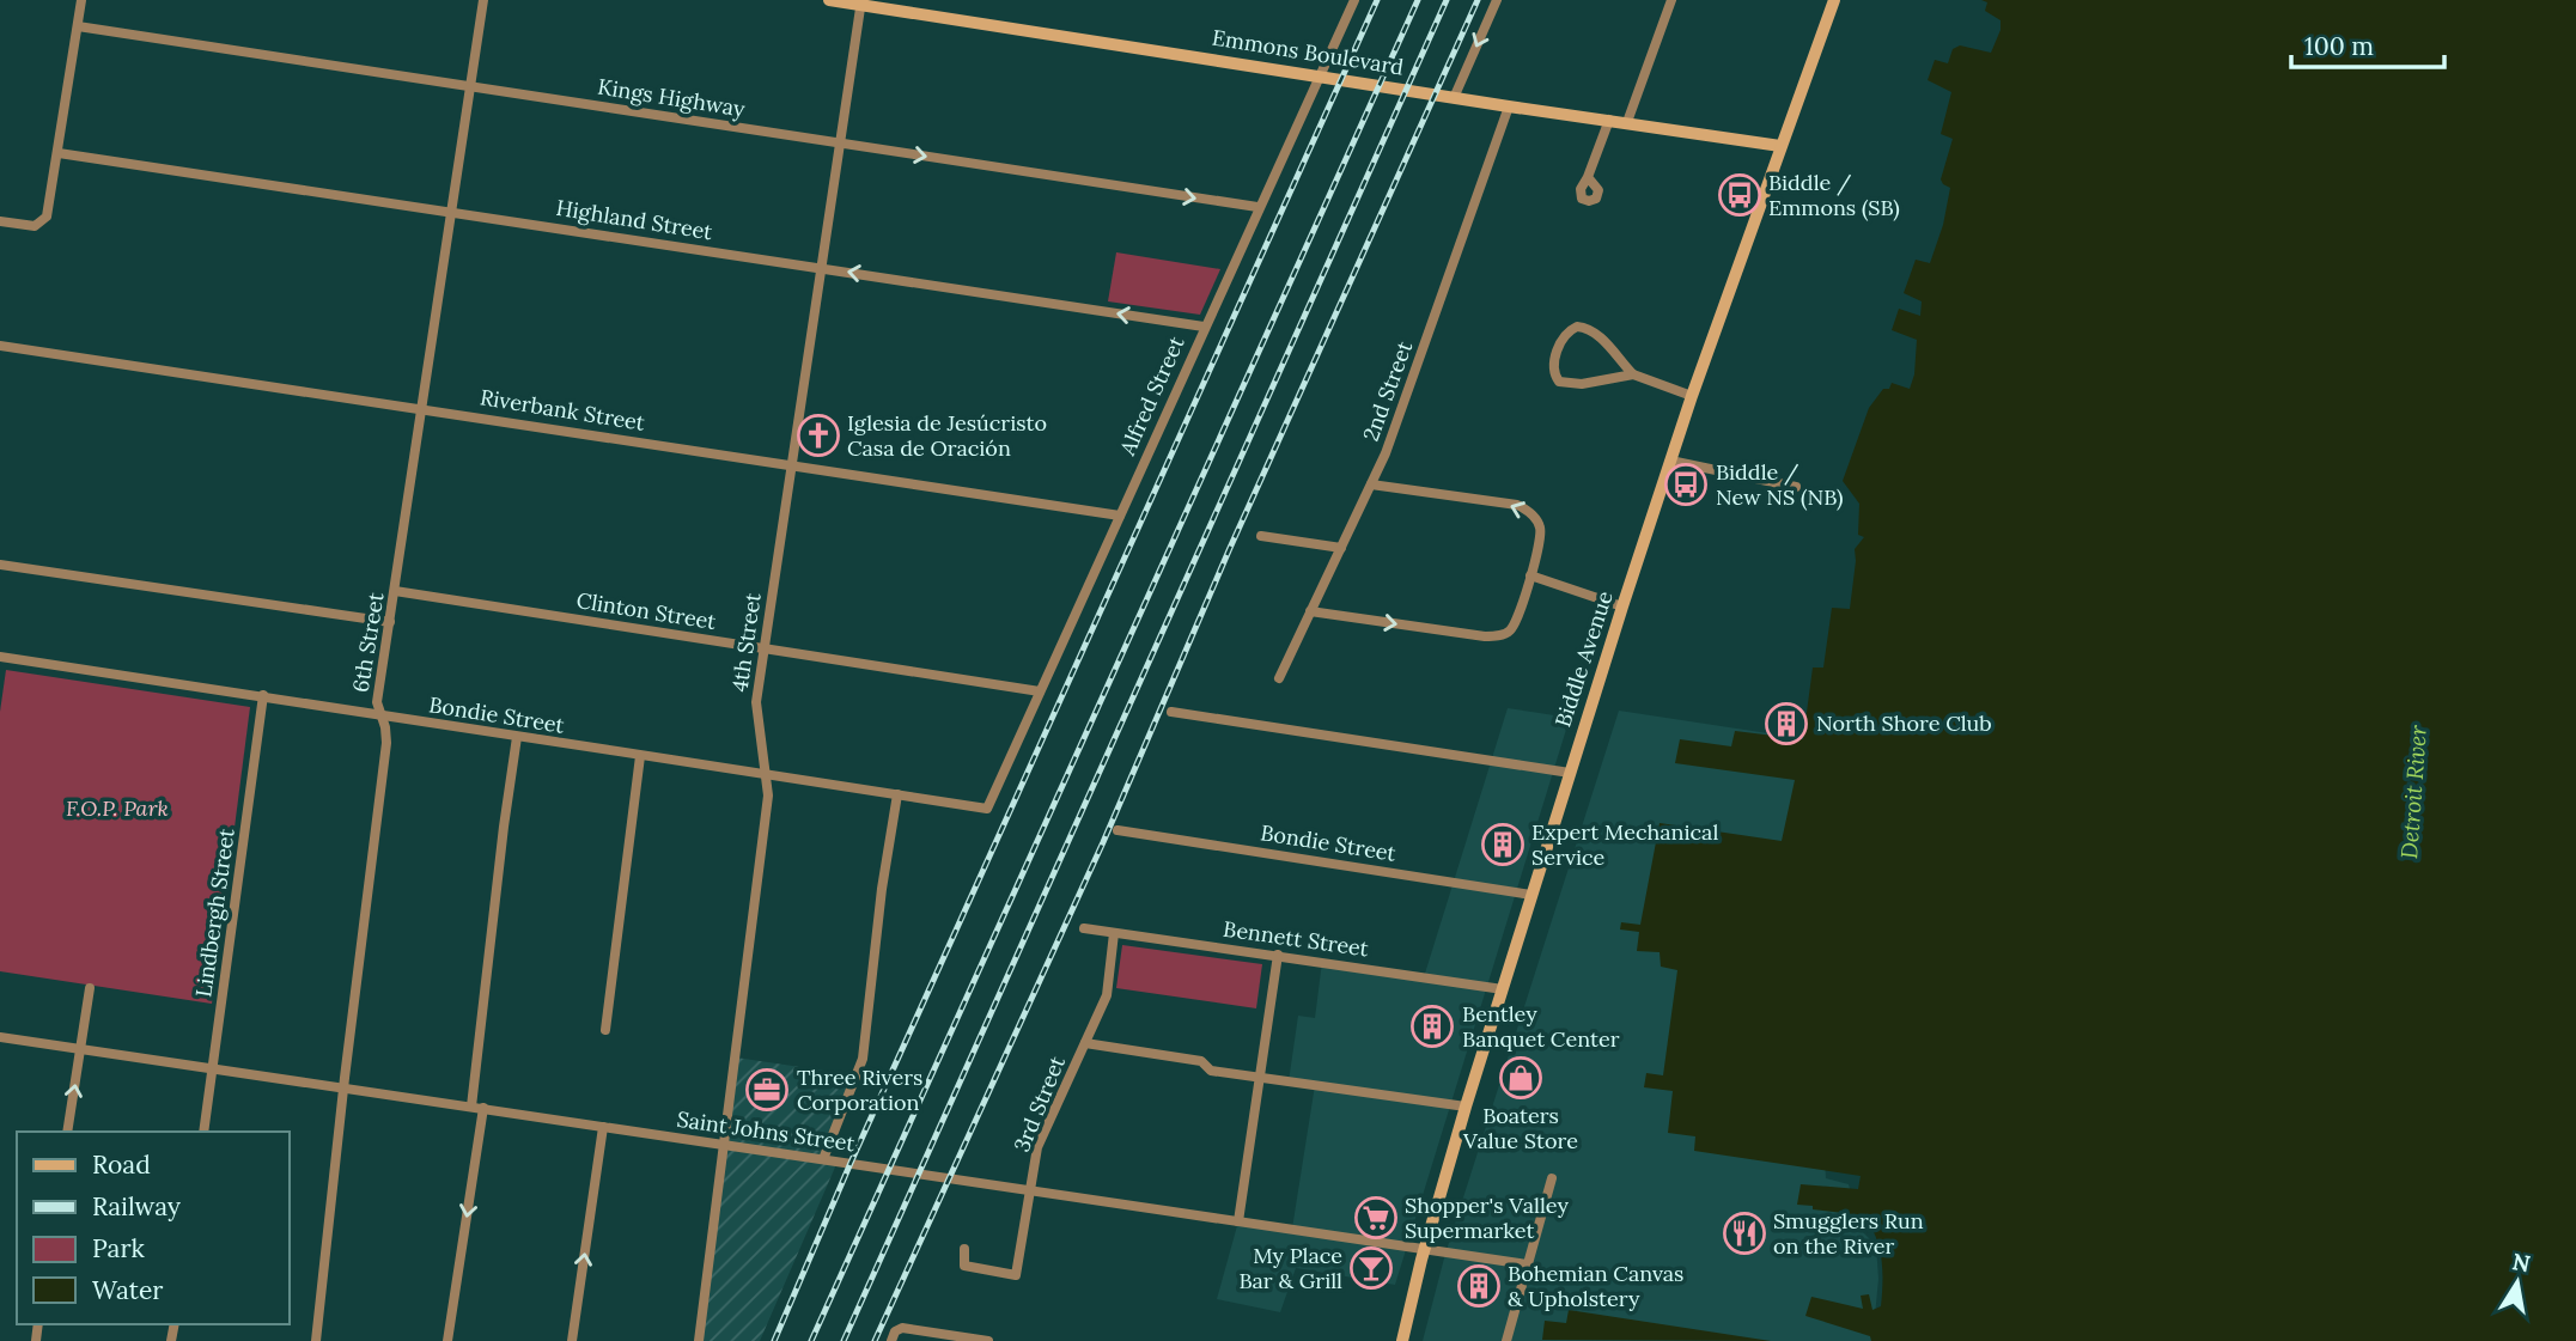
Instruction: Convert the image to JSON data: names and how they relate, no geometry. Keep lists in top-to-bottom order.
{
  "streets": {
    "main road": ["Emmons Boulevard", "Biddle Avenue"],
    "street": [
      "Kings Highway",
      "Highland Street",
      "2nd Street",
      "Alfred Street",
      "Riverbank Street",
      "Clinton Street",
      "6th Street",
      "4th Street",
      "Bondie Street",
      "Lindbergh Street",
      "Bennett Street",
      "3rd Street",
      "Saint Johns Street"
    ]
  },
  "crossings": [
    ["Emmons Boulevard", "2nd Street"],
    ["Emmons Boulevard", "Alfred Street"],
    ["Emmons Boulevard", "4th Street"],
    ["Emmons Boulevard", "Biddle Avenue"],
    ["Kings Highway", "Alfred Street"],
    ["Kings Highway", "6th Street"],
    ["Kings Highway", "4th Street"],
    ["Highland Street", "Alfred Street"],
    ["Highland Street", "6th Street"],
    ["Highland Street", "4th Street"],
    ["Alfred Street", "Riverbank Street"],
    ["Alfred Street", "Clinton Street"],
    ["Alfred Street", "Bondie Street"],
    ["Riverbank Street", "6th Street"],
    ["Riverbank Street", "4th Street"],
    ["Clinton Street", "6th Street"],
    ["Clinton Street", "4th Street"],
    ["6th Street", "Bondie Street"],
    ["6th Street", "Saint Johns Street"],
    ["4th Street", "Bondie Street"],
    ["4th Street", "Saint Johns Street"],
    ["Biddle Avenue", "Bondie Street"],
    ["Biddle Avenue", "Bennett Street"],
    ["Biddle Avenue", "Saint Johns Street"],
    ["Bondie Street", "Lindbergh Street"],
    ["Lindbergh Street", "Saint Johns Street"],
    ["Bennett Street", "3rd Street"],
    ["3rd Street", "Saint Johns Street"]
  ],
  "one_way": ["Kings Highway"],
  "water": ["Detroit River"],
  "parks": ["F.O.P. Park"],
  "places": {
    "bus stop": ["Biddle / Emmons (SB)", "Biddle / New NS (NB)"],
    "church": ["Iglesia de Jesúcristo Casa de Oración"],
    "building": [
      "North Shore Club",
      "Expert Mechanical Service",
      "Bentley Banquet Center",
      "Bohemian Canvas & Upholstery"
    ],
    "shop": ["Boaters Value Store"],
    "office": ["Three Rivers Corporation"],
    "supermarket": ["Shopper's Valley Supermarket"],
    "restaurant": ["Smugglers Run on the River"],
    "bar": ["My Place Bar & Grill"]
  },
  "legend": [
    "Road",
    "Railway",
    "Park",
    "Water"
  ],
  "scale_bar": "100 m",
  "north": "top"
}
